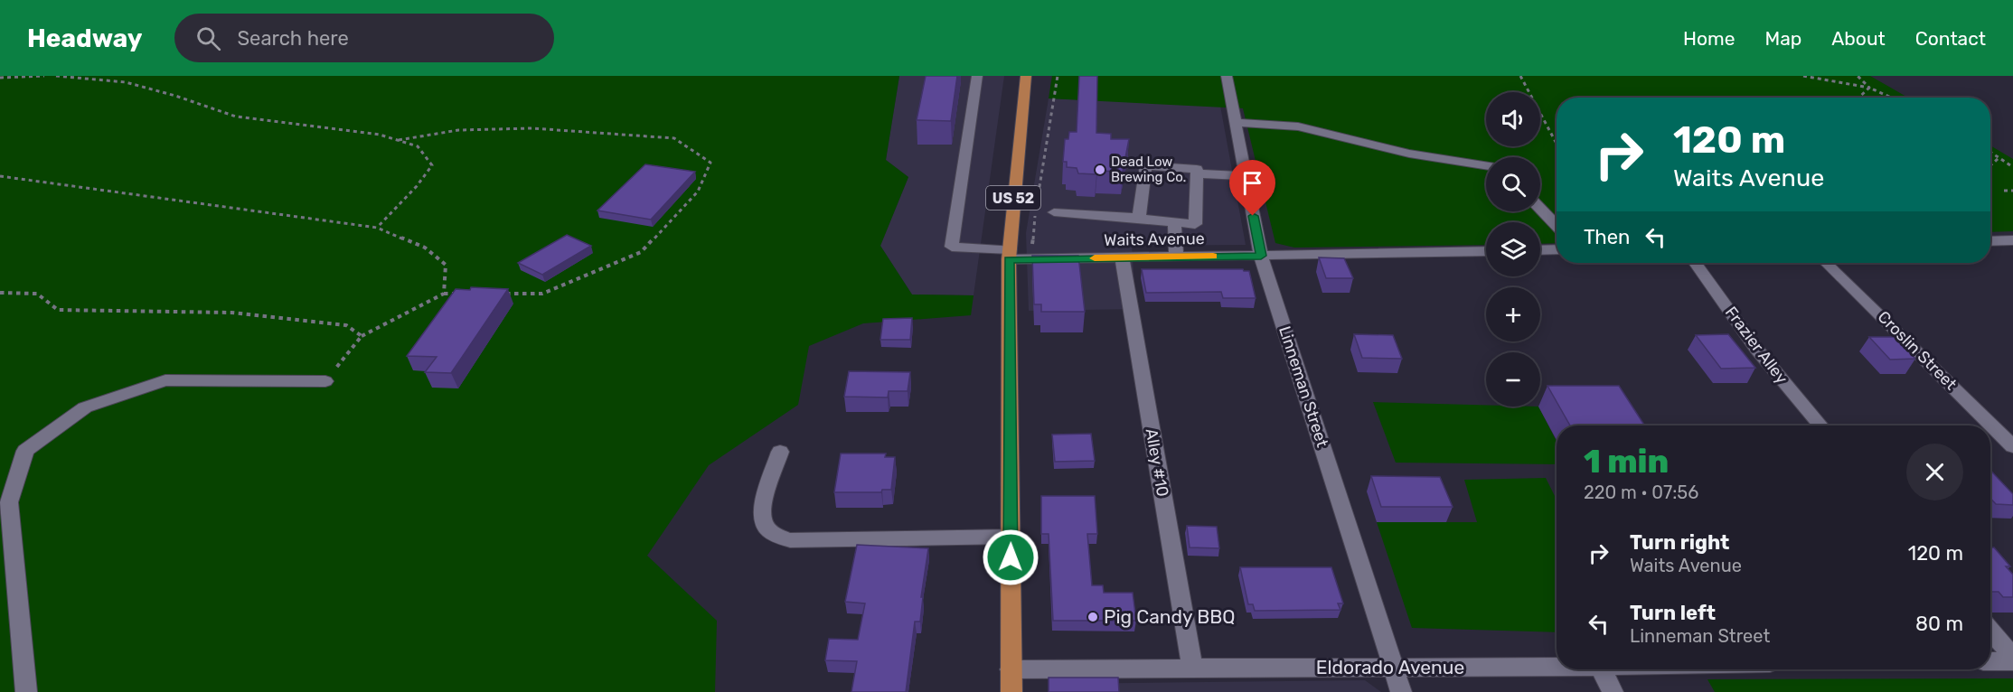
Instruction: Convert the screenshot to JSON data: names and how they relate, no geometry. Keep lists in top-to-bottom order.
{
  "streets": {
    "main road": ["US 52"],
    "street": [
      "Waits Avenue",
      "Frazier Alley",
      "Croslin Street",
      "Linneman Street",
      "Alley #10",
      "Eldorado Avenue"
    ]
  },
  "crossings": [
    ["US 52", "Waits Avenue"],
    ["US 52", "Eldorado Avenue"],
    ["Waits Avenue", "Linneman Street"],
    ["Waits Avenue", "Alley #10"],
    ["Linneman Street", "Eldorado Avenue"],
    ["Alley #10", "Eldorado Avenue"]
  ],
  "places": ["Dead Low Brewing Co.", "Pig Candy BBQ"],
  "page": {
    "header": "Headway",
    "search": "Search here",
    "nav": [
      "Home",
      "Map",
      "About",
      "Contact"
    ],
    "map_buttons": ["+", "−"],
    "turn": ["120 m", "Waits Avenue"],
    "then": "Then",
    "heading": ["1 min", "220 m · 07:56"],
    "list": [
      {
        "name": "Turn right",
        "note": "Waits Avenue",
        "value": "120 m"
      },
      {
        "name": "Turn left",
        "note": "Linneman Street",
        "value": "80 m"
      }
    ]
  }
}
